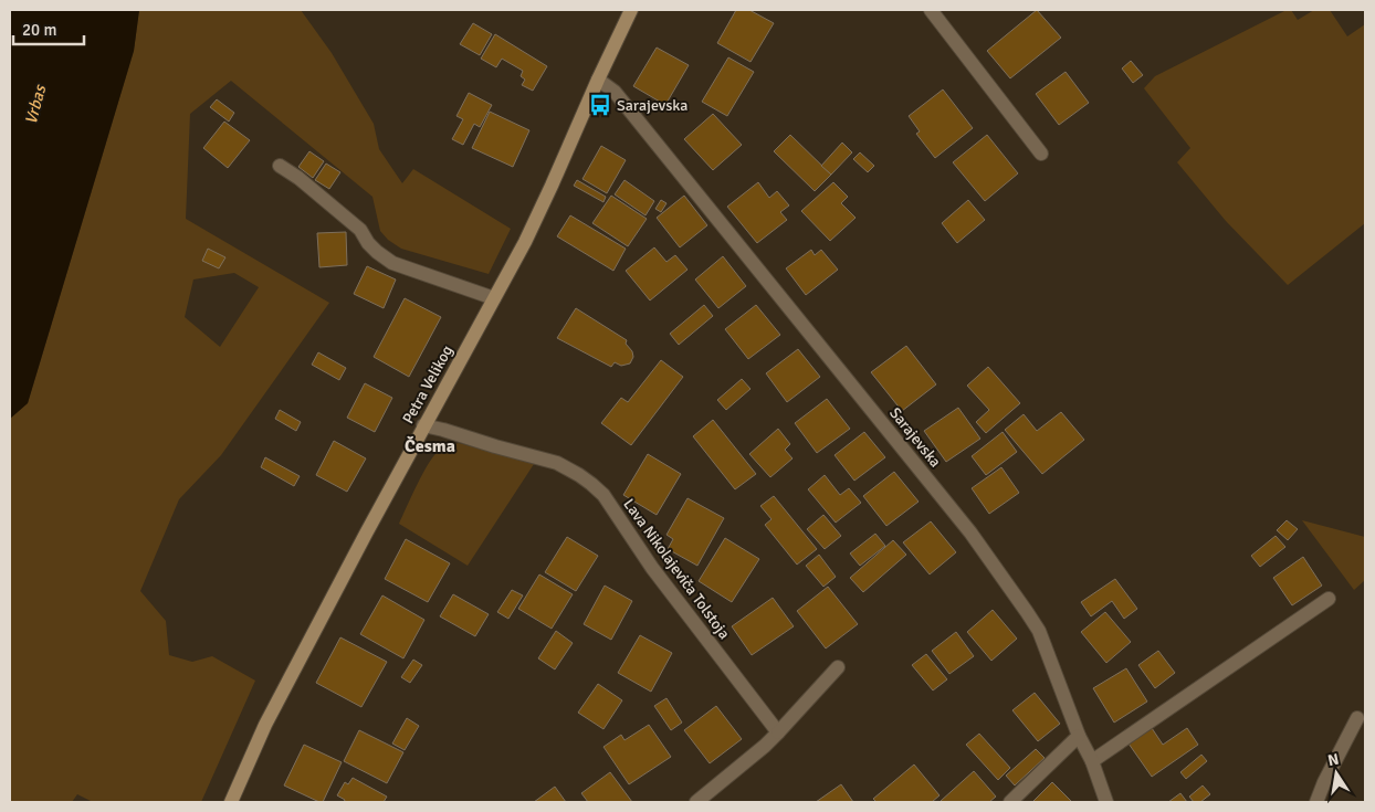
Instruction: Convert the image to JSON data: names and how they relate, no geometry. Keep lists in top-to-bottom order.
{
  "streets": {
    "street": ["Petra Velikog", "Sarajevska", "Lava Nikolajeviča Tolstoja"]
  },
  "crossings": [
    ["Petra Velikog", "Sarajevska"],
    ["Petra Velikog", "Lava Nikolajeviča Tolstoja"]
  ],
  "districts": ["Česma"],
  "water": ["Vrbas"],
  "places": {
    "bus stop": ["Sarajevska"]
  },
  "scale_bar": "20 m",
  "north": "top"
}
